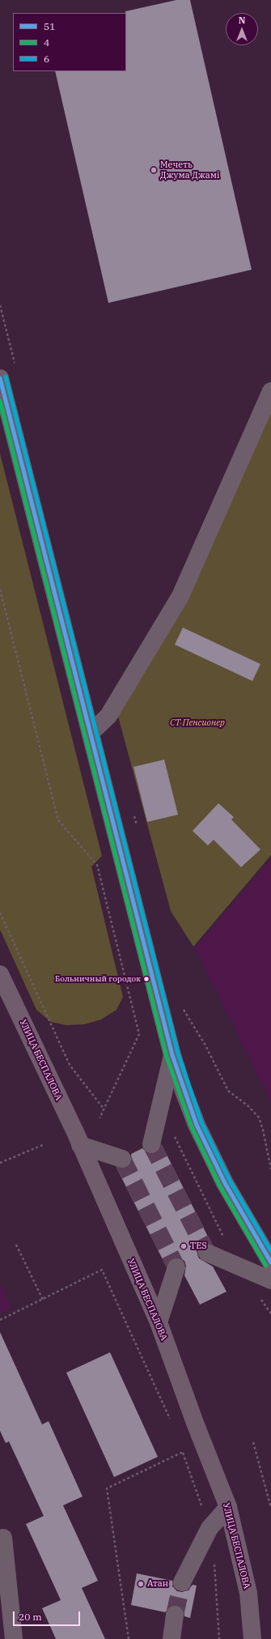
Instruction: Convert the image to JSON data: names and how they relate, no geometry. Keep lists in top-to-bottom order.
{
  "streets": {
    "main road": ["УЛИЦА БЕСПАЛОВА"]
  },
  "parks": ["СТ Пенсионер"],
  "places": [
    "Мечеть Джума Джамі",
    "Больничный городок",
    "TES",
    "Атан"
  ],
  "lines": ["transit line 6", "transit line 51", "transit line 4"],
  "legend": ["51", "4", "6"],
  "scale_bar": "20 m",
  "north": "top"
}
